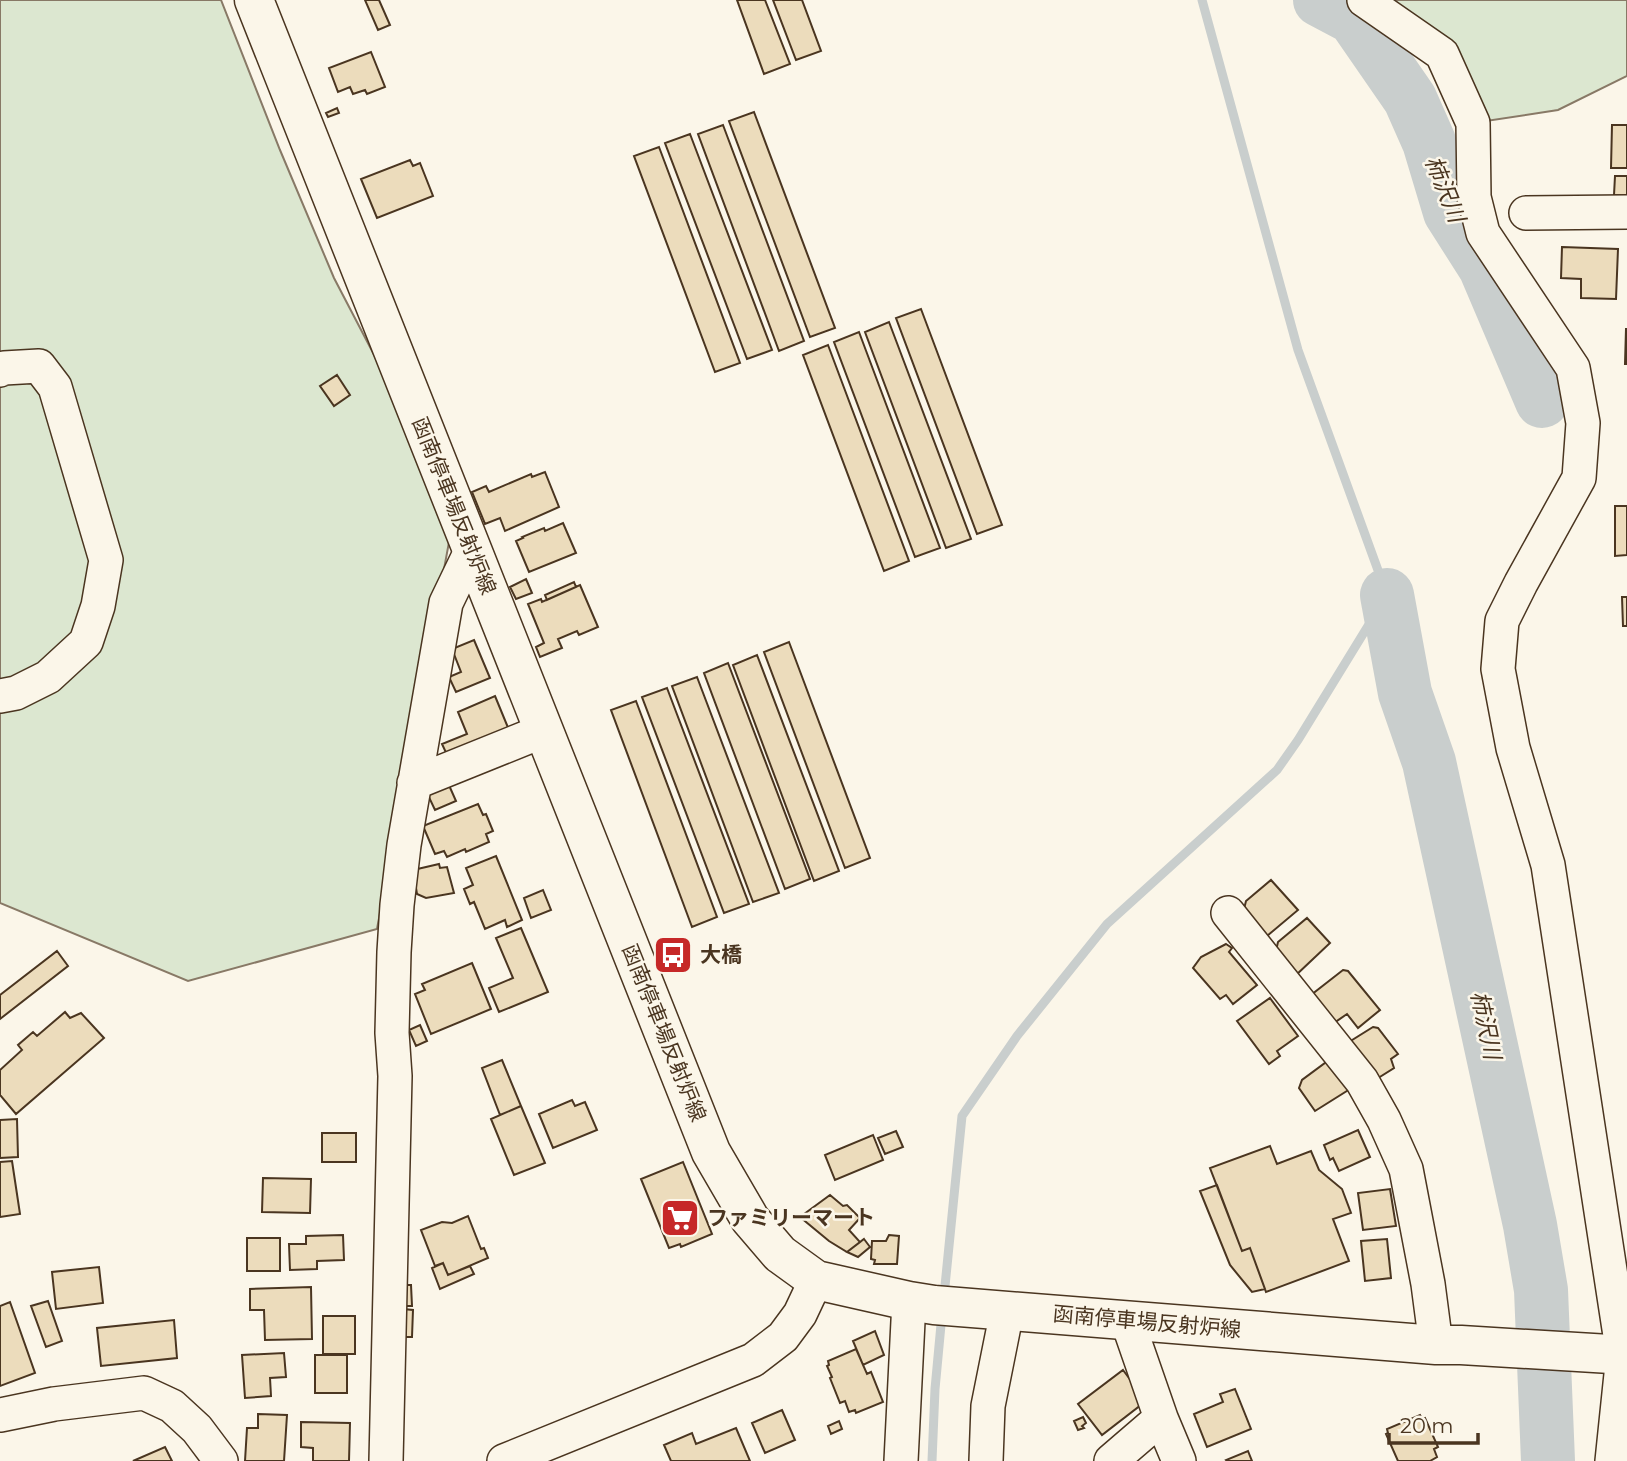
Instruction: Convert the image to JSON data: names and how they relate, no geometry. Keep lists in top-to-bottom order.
{
  "streets": {
    "main road": ["函南停車場反射炉線"]
  },
  "water": ["柿沢川"],
  "places": {
    "bus stop": ["大橋"],
    "supermarket": ["ファミリーマート"]
  },
  "scale_bar": "20 m"
}
